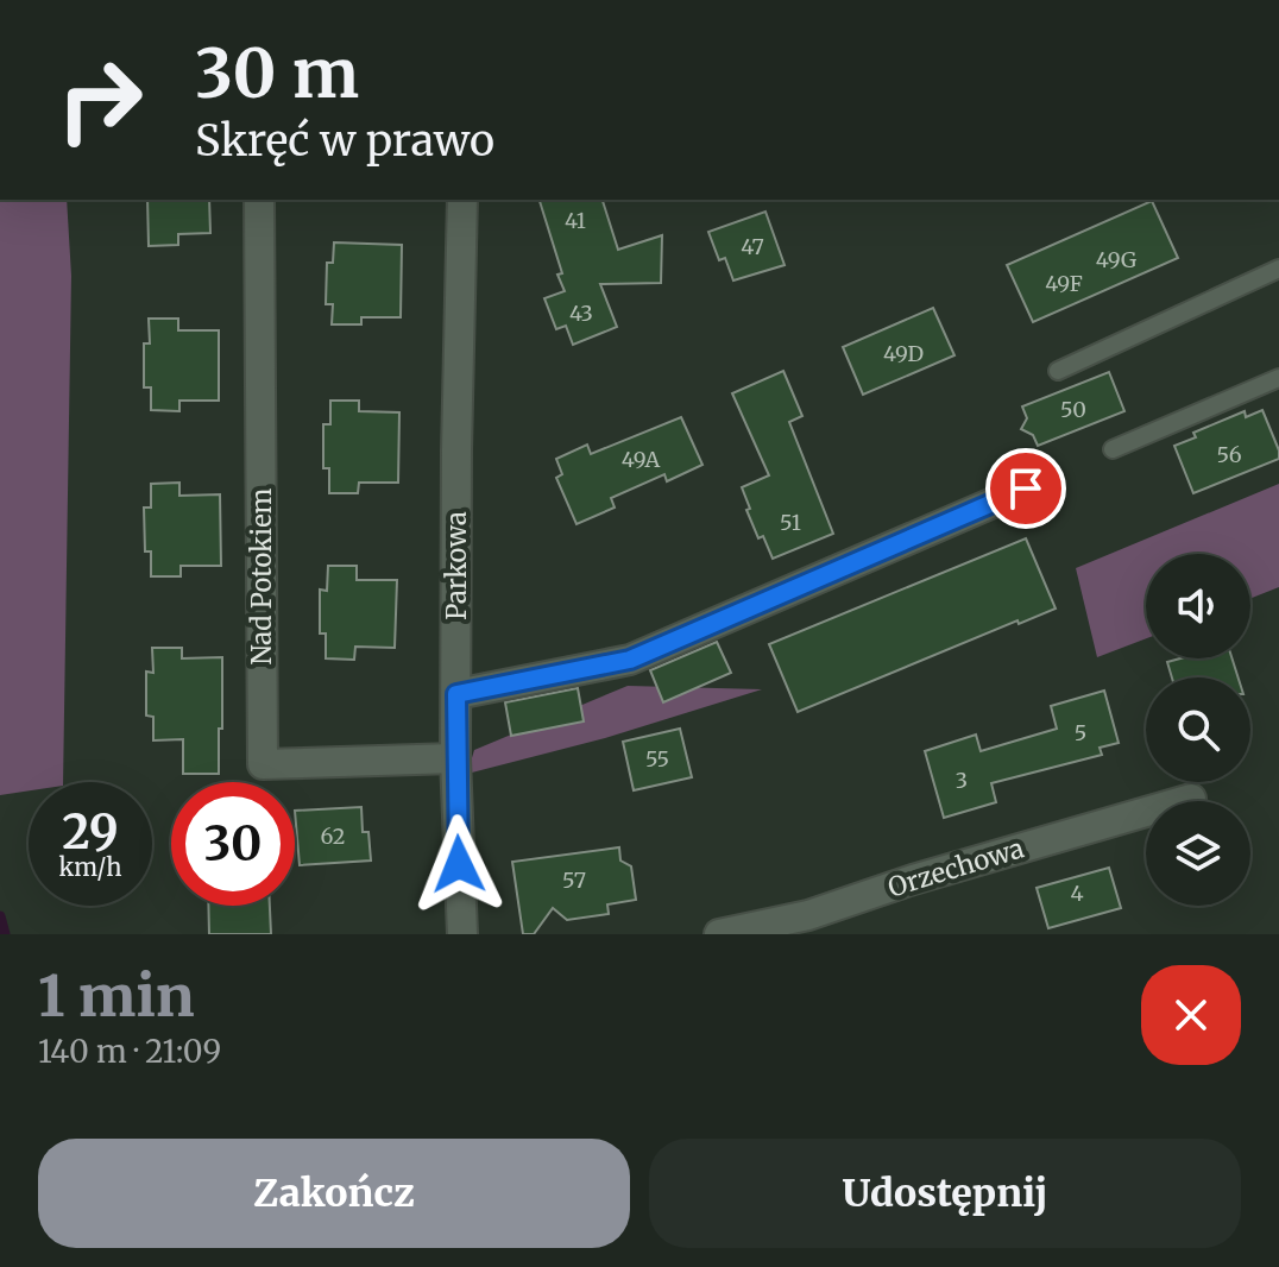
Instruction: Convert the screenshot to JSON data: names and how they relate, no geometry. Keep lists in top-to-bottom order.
{
  "streets": {
    "street": ["Parkowa", "Nad Potokiem", "Orzechowa"]
  },
  "crossings": [
    ["Parkowa", "Nad Potokiem"]
  ],
  "house_numbers": [
    "41",
    "47",
    "49G",
    "49F",
    "43",
    "49D",
    "50",
    "56",
    "49A",
    "51",
    "5",
    "55",
    "3",
    "62",
    "57",
    "4"
  ],
  "page": {
    "turn": ["30 m", "Skręć w prawo"],
    "speed": "29 km/h",
    "limit": "30",
    "heading": ["1 min", "140 m · 21:09"],
    "buttons": ["Zakończ", "Udostępnij"]
  }
}
